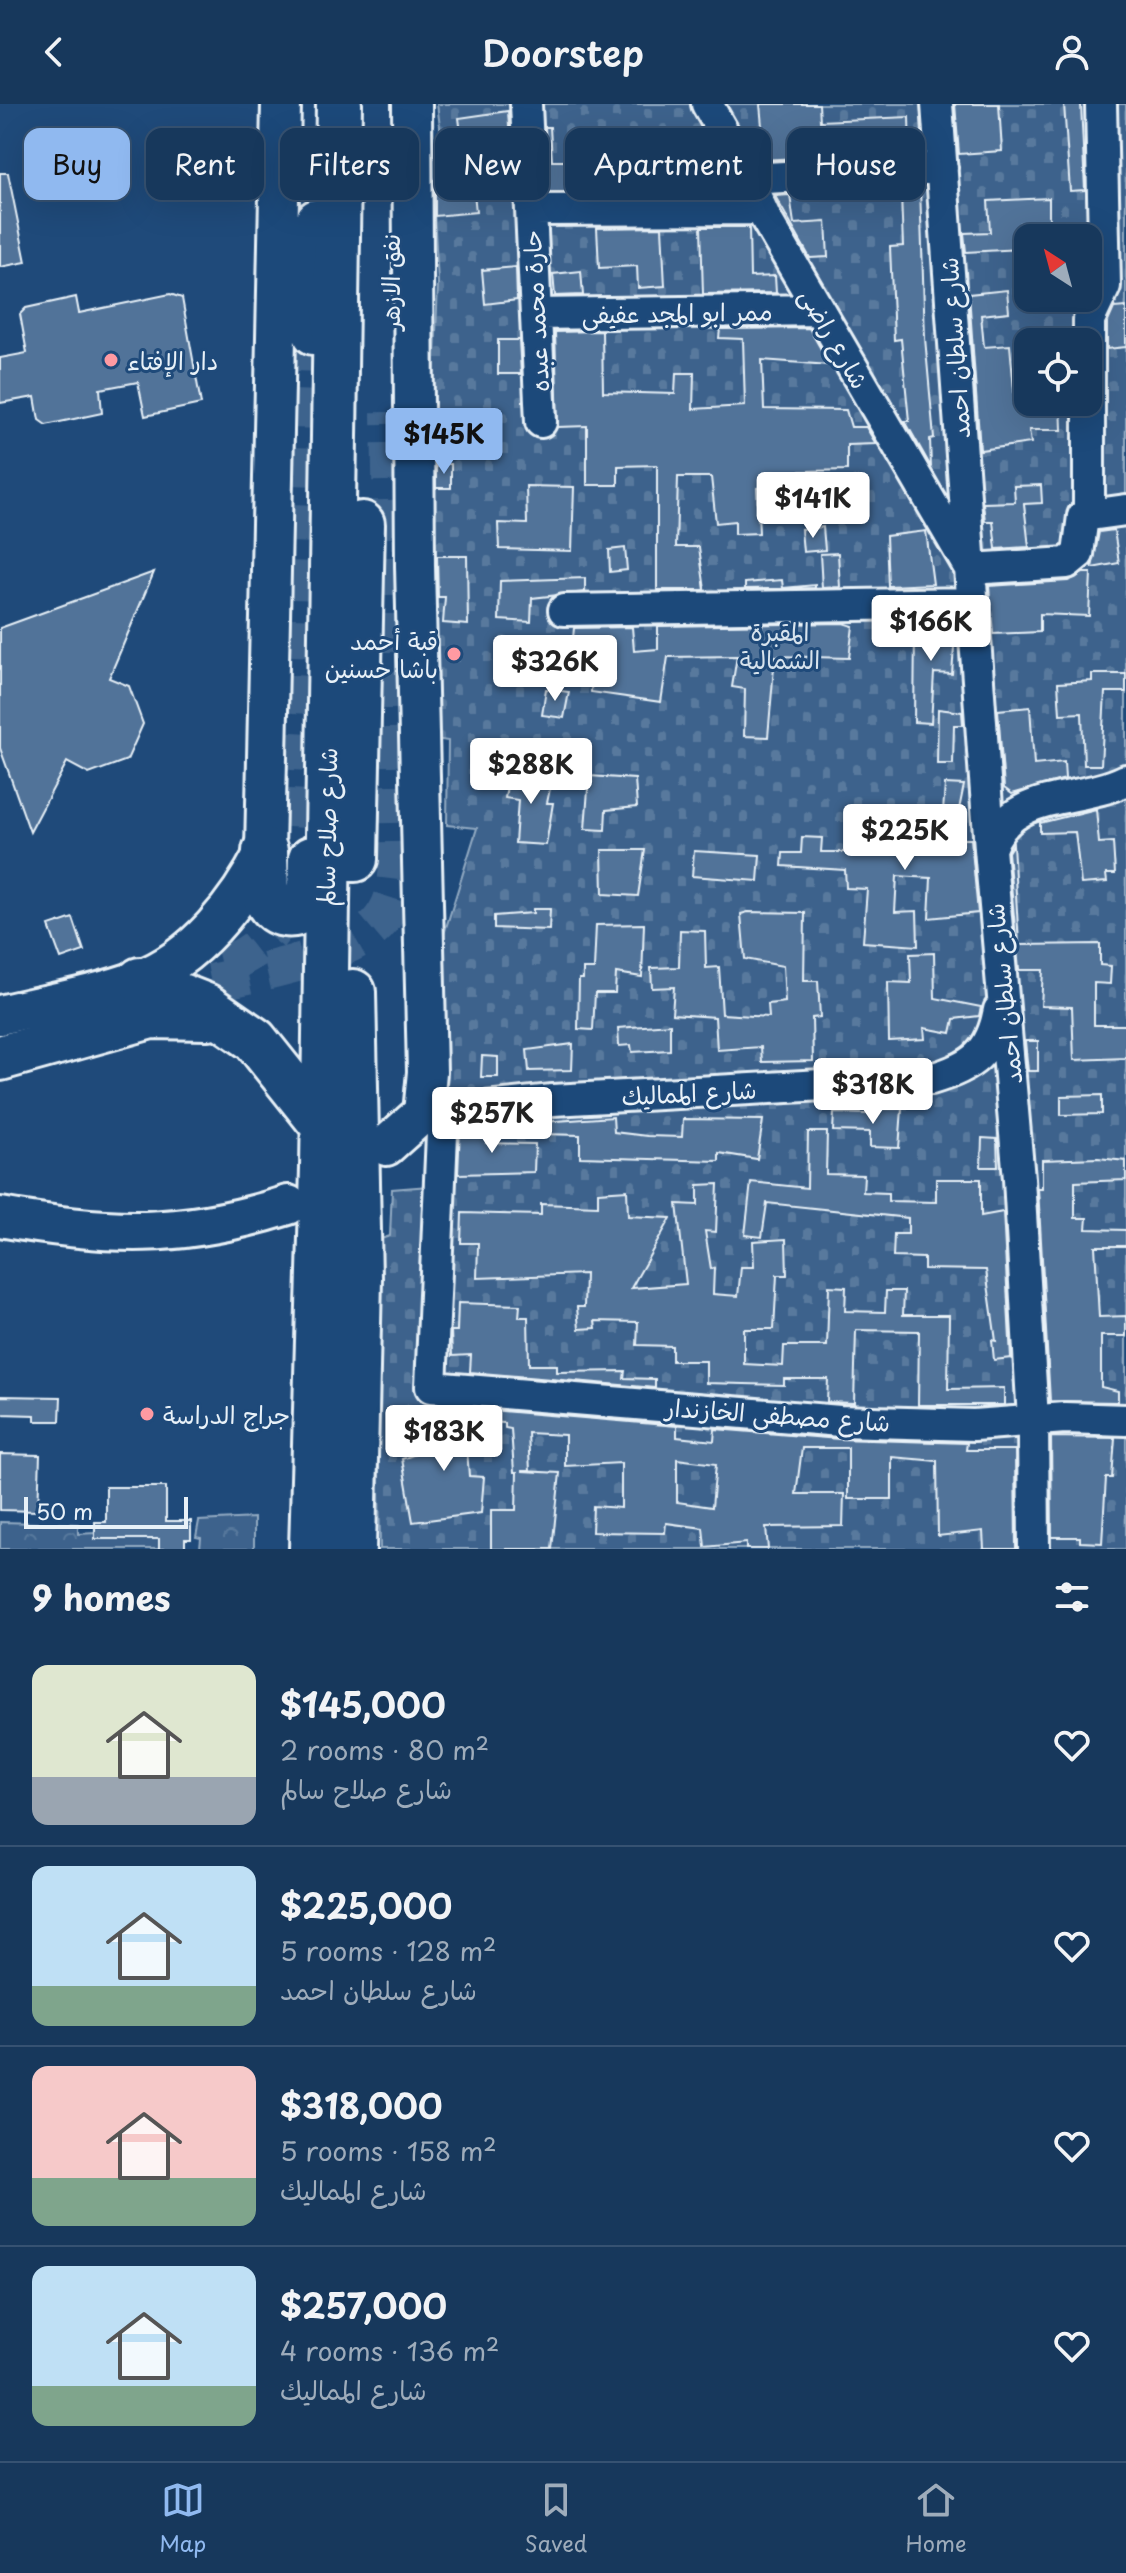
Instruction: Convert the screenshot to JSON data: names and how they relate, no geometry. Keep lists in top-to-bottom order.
{
  "streets": {
    "highway": ["شارع صلاح سالم"],
    "main road": ["نفق الازهر"],
    "street": [
      "حارة محمد عبده",
      "ممر ابو المجد عفيفى",
      "شارع راضى",
      "شارع سلطان احمد",
      "شارع المماليك",
      "شارع مصطفى الخازندار"
    ]
  },
  "crossings": [
    ["حارة محمد عبده", "ممر ابو المجد عفيفى"],
    ["ممر ابو المجد عفيفى", "شارع راضى"],
    ["شارع راضى", "شارع سلطان احمد"],
    ["شارع سلطان احمد", "شارع المماليك"],
    ["شارع سلطان احمد", "شارع مصطفى الخازندار"],
    ["شارع المماليك", "شارع مصطفى الخازندار"]
  ],
  "parks": ["المقبرة الشمالية"],
  "places": ["دار الإفتاء", "قبة أحمد باشا حسنين", "جراج الدراسة"],
  "scale_bar": "50 m",
  "north": "top left",
  "page": {
    "header": "Doorstep",
    "chip": [
      "Buy",
      "Rent",
      "Filters",
      "New",
      "Apartment",
      "House"
    ],
    "price": [
      "$145K",
      "$141K",
      "$166K",
      "$326K",
      "$288K",
      "$225K",
      "$318K",
      "$257K",
      "$183K"
    ],
    "scale": "50 m",
    "heading": "9 homes",
    "list": [
      {
        "name": "$145,000",
        "note": "2 rooms · 80 m² · شارع صلاح سالم"
      },
      {
        "name": "$225,000",
        "note": "5 rooms · 128 m² · شارع سلطان احمد"
      },
      {
        "name": "$318,000",
        "note": "5 rooms · 158 m² · شارع المماليك"
      },
      {
        "name": "$257,000",
        "note": "4 rooms · 136 m² · شارع المماليك"
      }
    ],
    "tabs": ["Map", "Saved", "Home"]
  }
}
